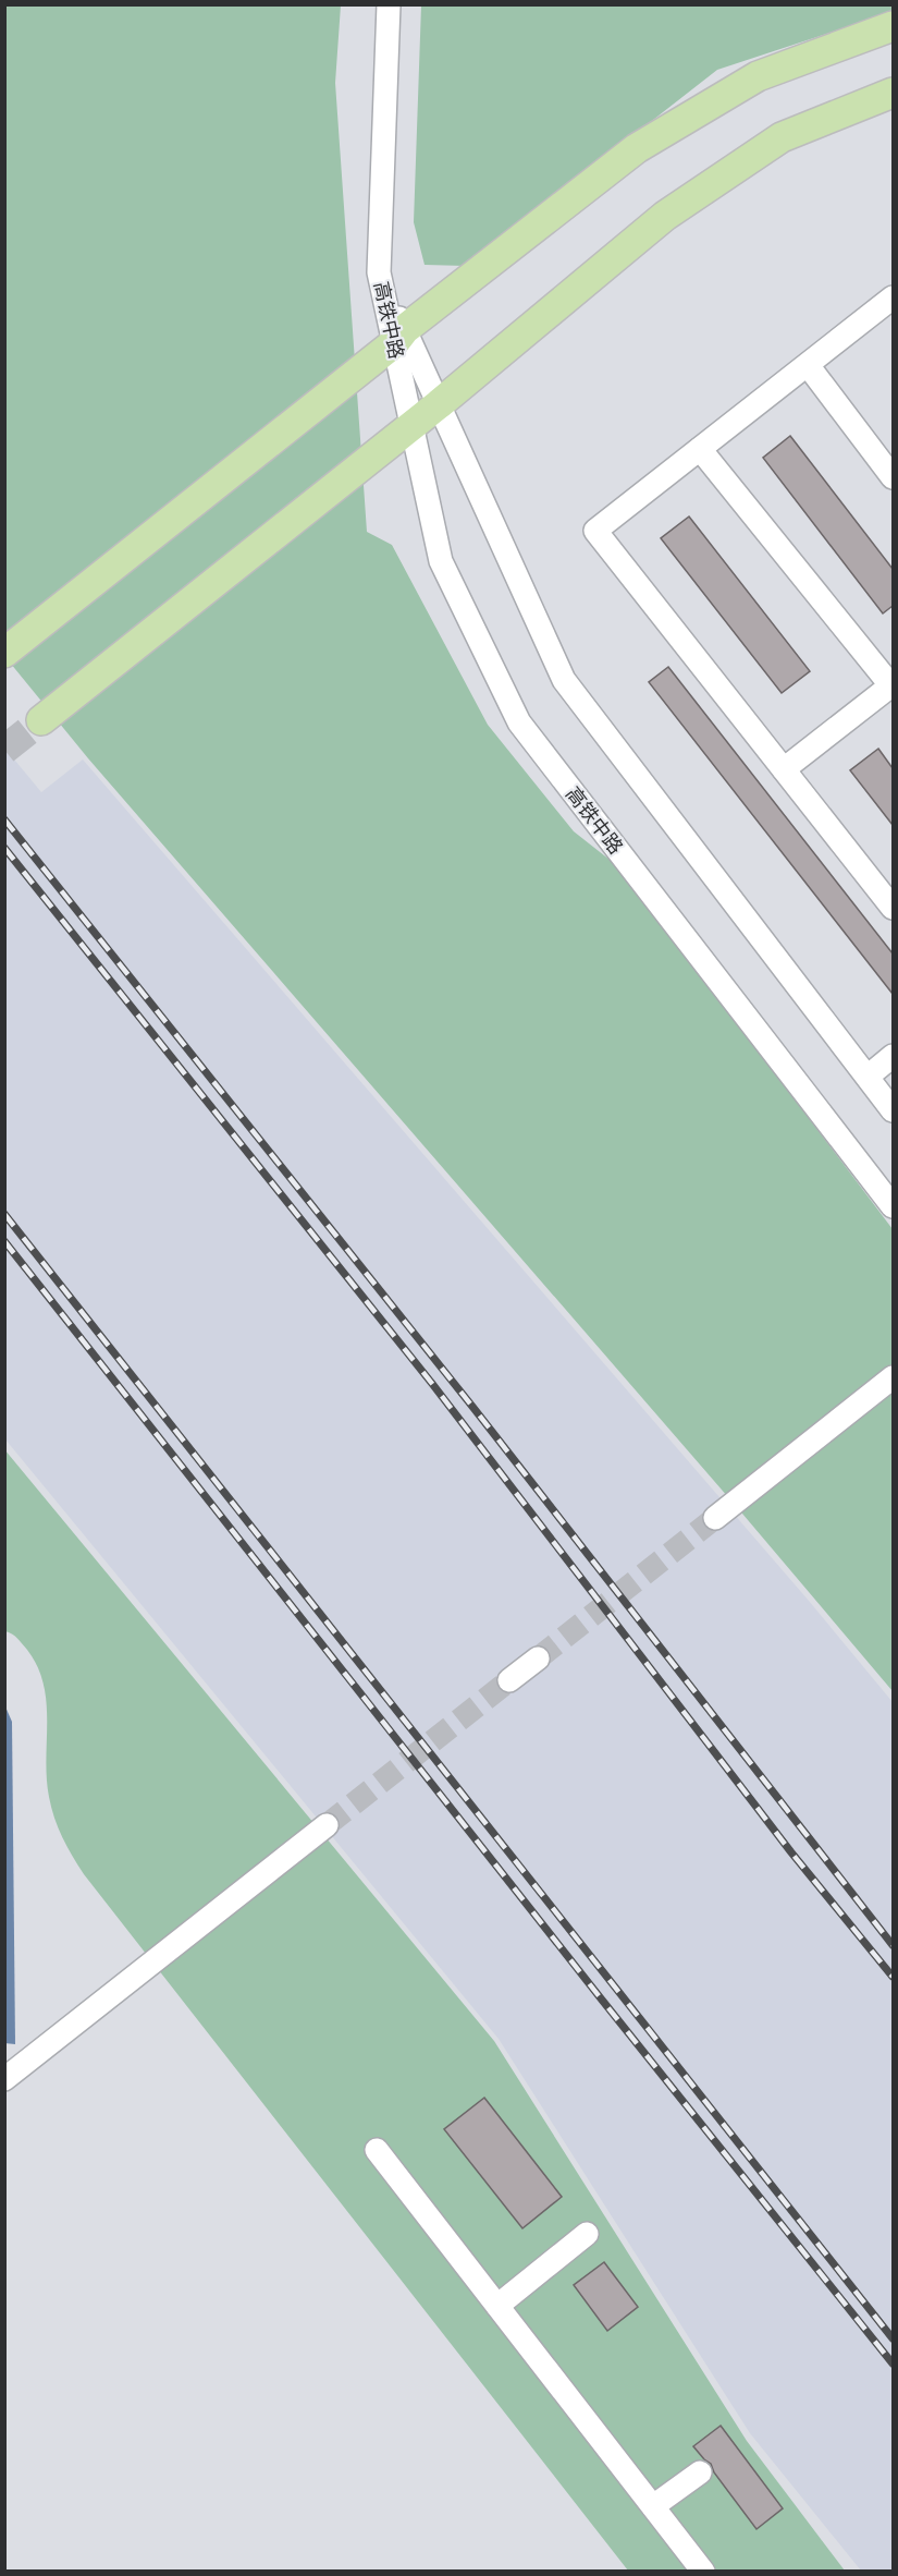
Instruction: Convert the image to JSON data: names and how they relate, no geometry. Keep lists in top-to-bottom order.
{
  "streets": {
    "street": ["高铁中路"]
  }
}
